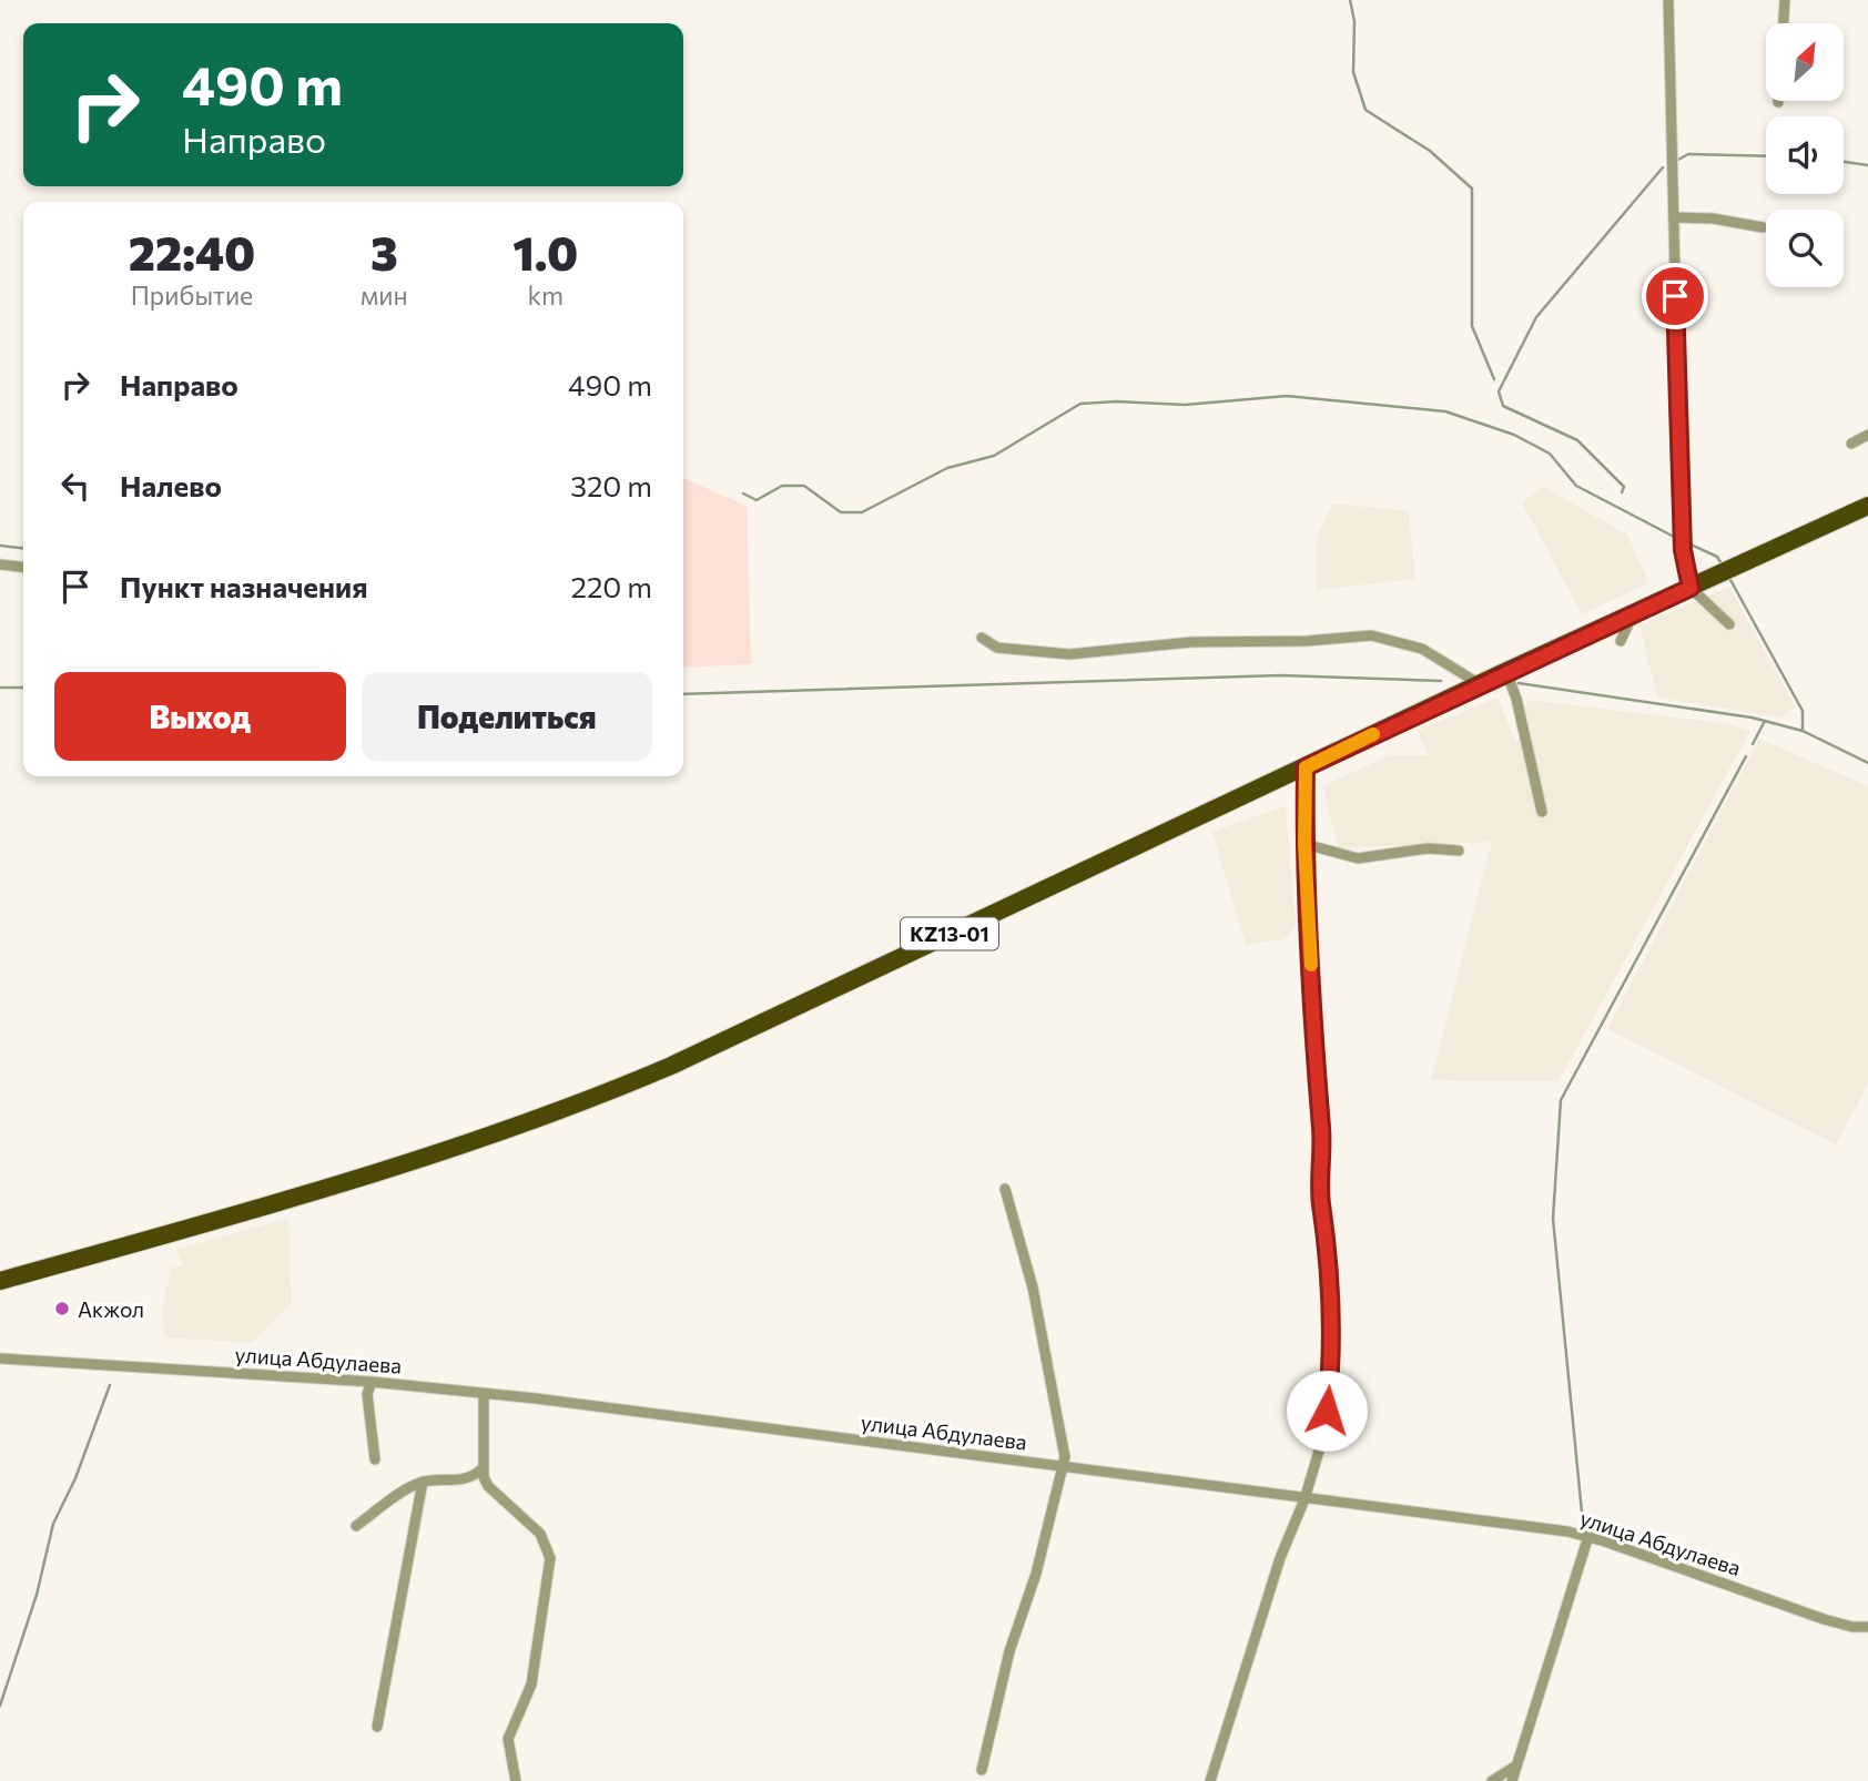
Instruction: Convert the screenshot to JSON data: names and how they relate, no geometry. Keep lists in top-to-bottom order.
{
  "streets": {
    "highway": ["KZ13-01"],
    "street": ["улица Абдулаева"]
  },
  "places": ["Акжол"],
  "north": "top right",
  "page": {
    "turn": ["490 m", "Направо"],
    "eta": [
      "22:40",
      "Прибытие",
      "3",
      "мин",
      "1.0",
      "km"
    ],
    "list": [
      {
        "name": "Направо",
        "value": "490 m"
      },
      {
        "name": "Налево",
        "value": "320 m"
      },
      {
        "name": "Пункт назначения",
        "value": "220 m"
      }
    ],
    "buttons": ["Выход", "Поделиться"]
  }
}
